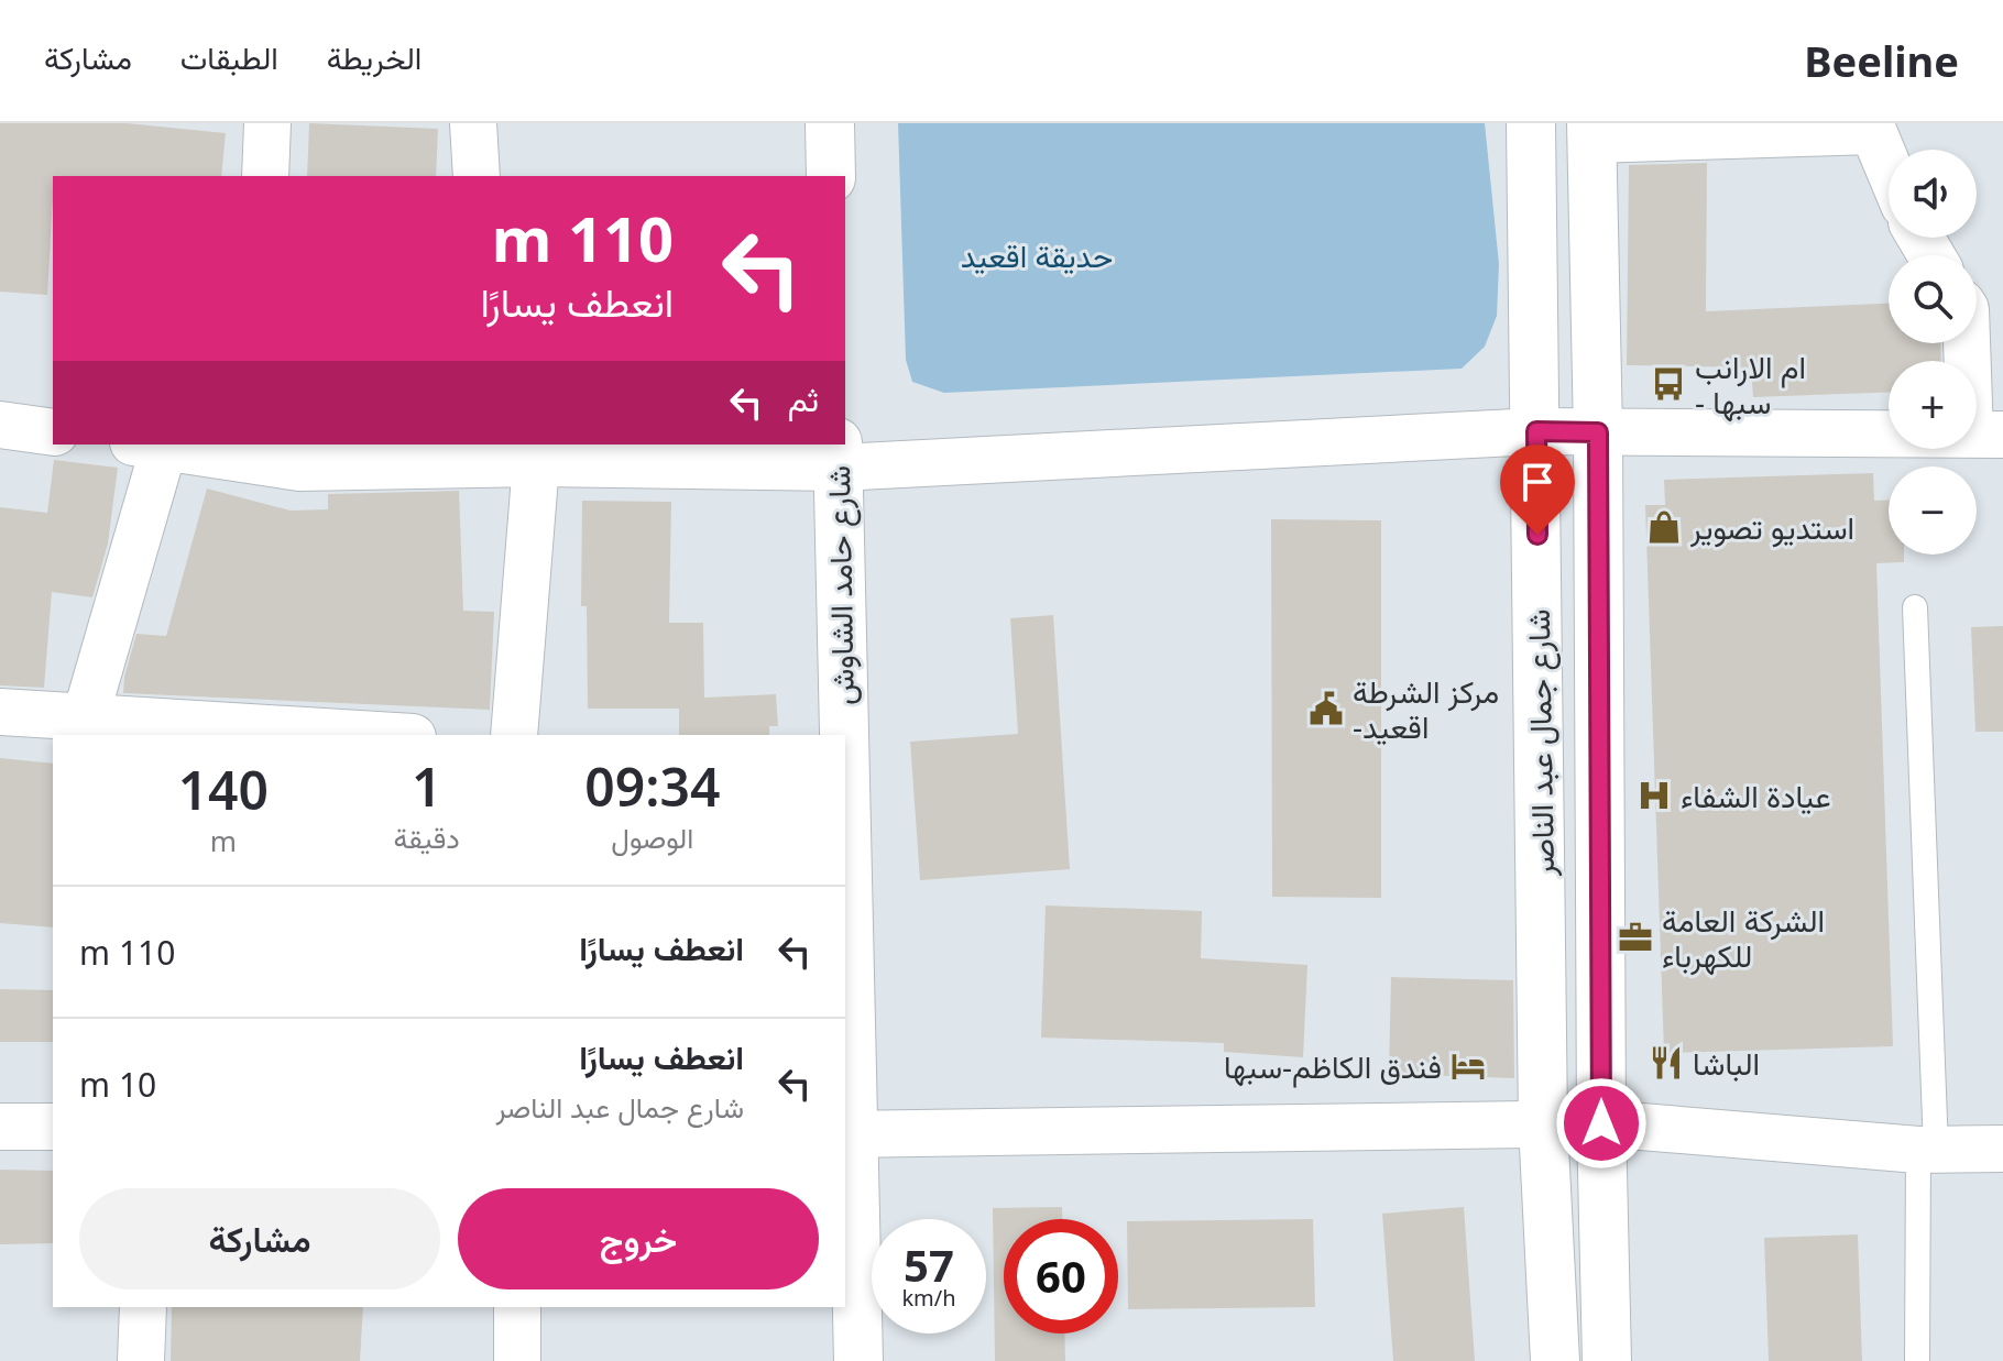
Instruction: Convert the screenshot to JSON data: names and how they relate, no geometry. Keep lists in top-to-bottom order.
{
  "streets": {
    "main road": ["شارع حامد الشاوش", "شارع جمال عبد الناصر"]
  },
  "parks": ["حديقة اقعيد"],
  "places": {
    "bus stop": ["ام الارانب - سبها"],
    "shop": ["استديو تصوير"],
    "public building": ["مركز الشرطة -اقعيد"],
    "hospital": ["عيادة الشفاء"],
    "office": ["الشركة العامة للكهرباء"],
    "restaurant": ["الباشا"],
    "hotel": ["فندق الكاظم-سبها"]
  },
  "page": {
    "header": "Beeline",
    "nav": ["الخريطة", "الطبقات", "مشاركة"],
    "map_buttons": ["+", "−"],
    "turn": ["110 m", "انعطف يسارًا"],
    "then": "ثم",
    "eta": [
      "09:34",
      "الوصول",
      "1",
      "دقيقة",
      "140",
      "m"
    ],
    "list": [
      {
        "name": "انعطف يسارًا",
        "value": "110 m"
      },
      {
        "name": "انعطف يسارًا",
        "note": "شارع جمال عبد الناصر",
        "value": "10 m"
      }
    ],
    "buttons": ["خروج", "مشاركة"],
    "speed": "57 km/h",
    "limit": "60"
  }
}
